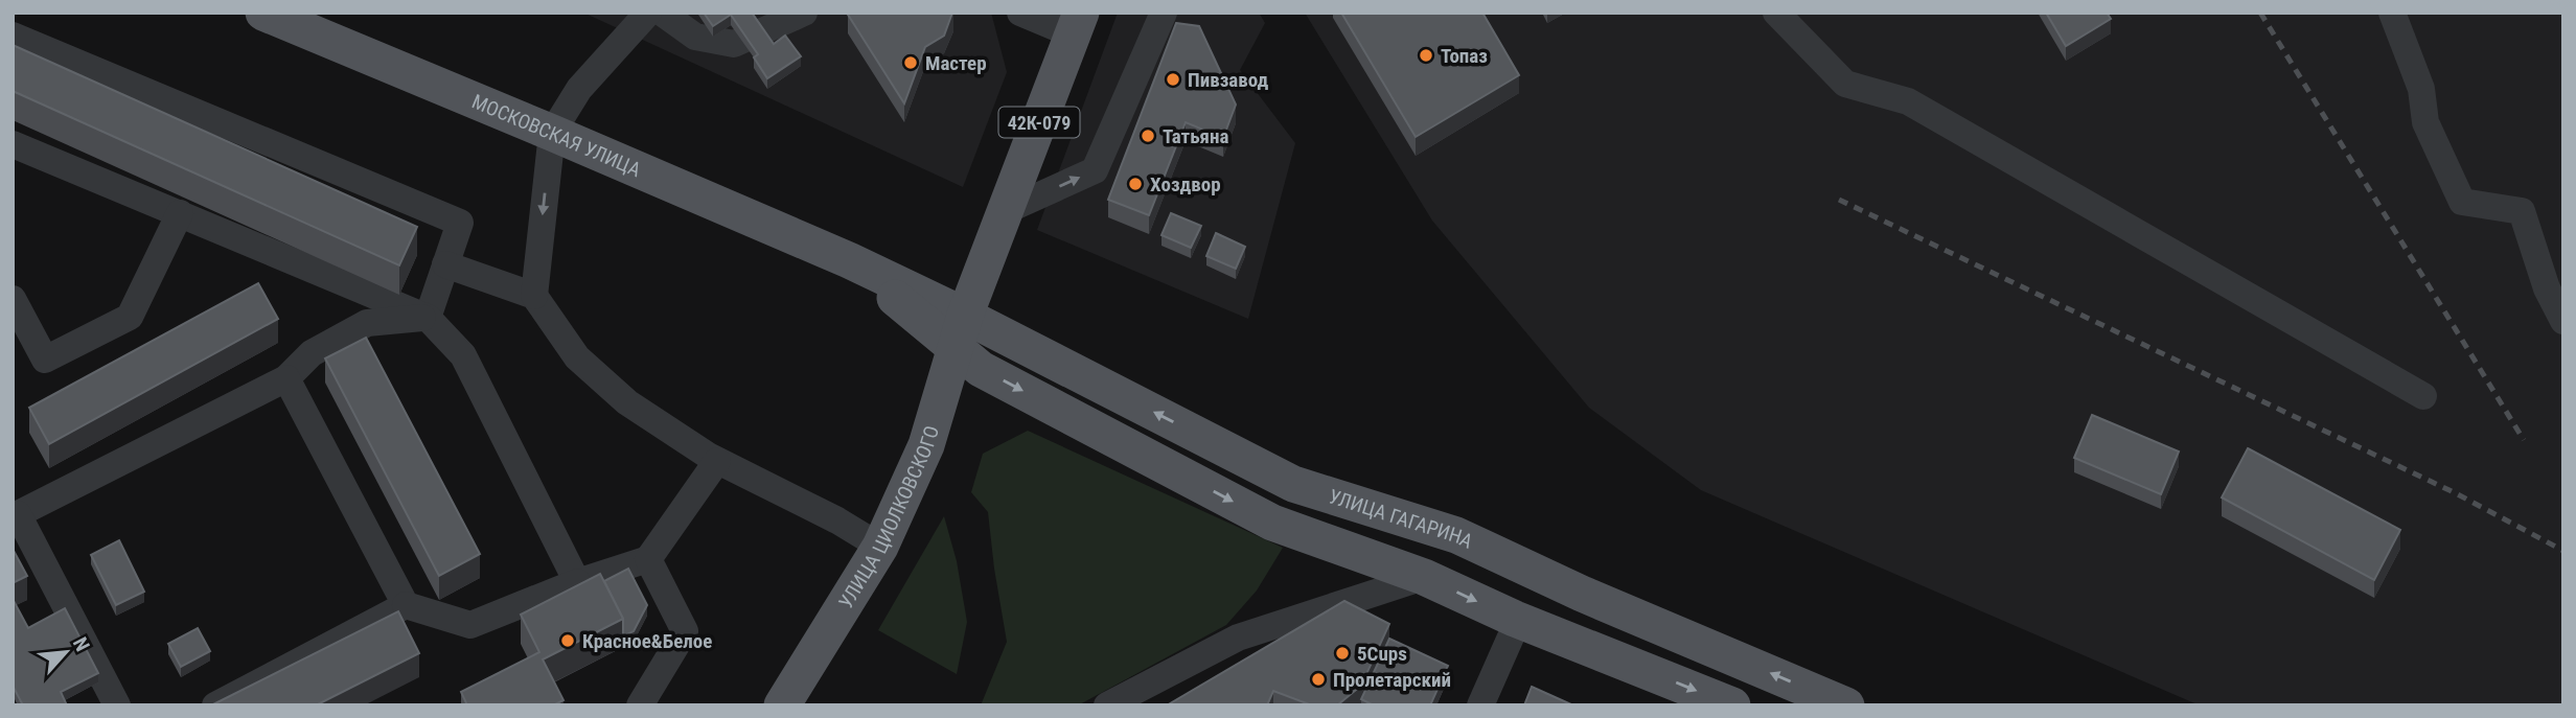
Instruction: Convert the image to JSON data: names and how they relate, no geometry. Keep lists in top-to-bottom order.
{
  "streets": {
    "main road": [
      "42К-079",
      "МОСКОВСКАЯ УЛИЦА",
      "УЛИЦА ЦИОЛКОВСКОГО",
      "УЛИЦА ГАГАРИНА"
    ]
  },
  "crossings": [
    ["42К-079", "МОСКОВСКАЯ УЛИЦА"],
    ["42К-079", "УЛИЦА ЦИОЛКОВСКОГО"],
    ["42К-079", "УЛИЦА ГАГАРИНА"],
    ["МОСКОВСКАЯ УЛИЦА", "УЛИЦА ЦИОЛКОВСКОГО"],
    ["МОСКОВСКАЯ УЛИЦА", "УЛИЦА ГАГАРИНА"],
    ["УЛИЦА ЦИОЛКОВСКОГО", "УЛИЦА ГАГАРИНА"]
  ],
  "places": [
    "Топаз",
    "Мастер",
    "Пивзавод",
    "Татьяна",
    "Хоздвор",
    "Красное&Белое",
    "5Cups",
    "Пролетарский"
  ],
  "north": "top right"
}
